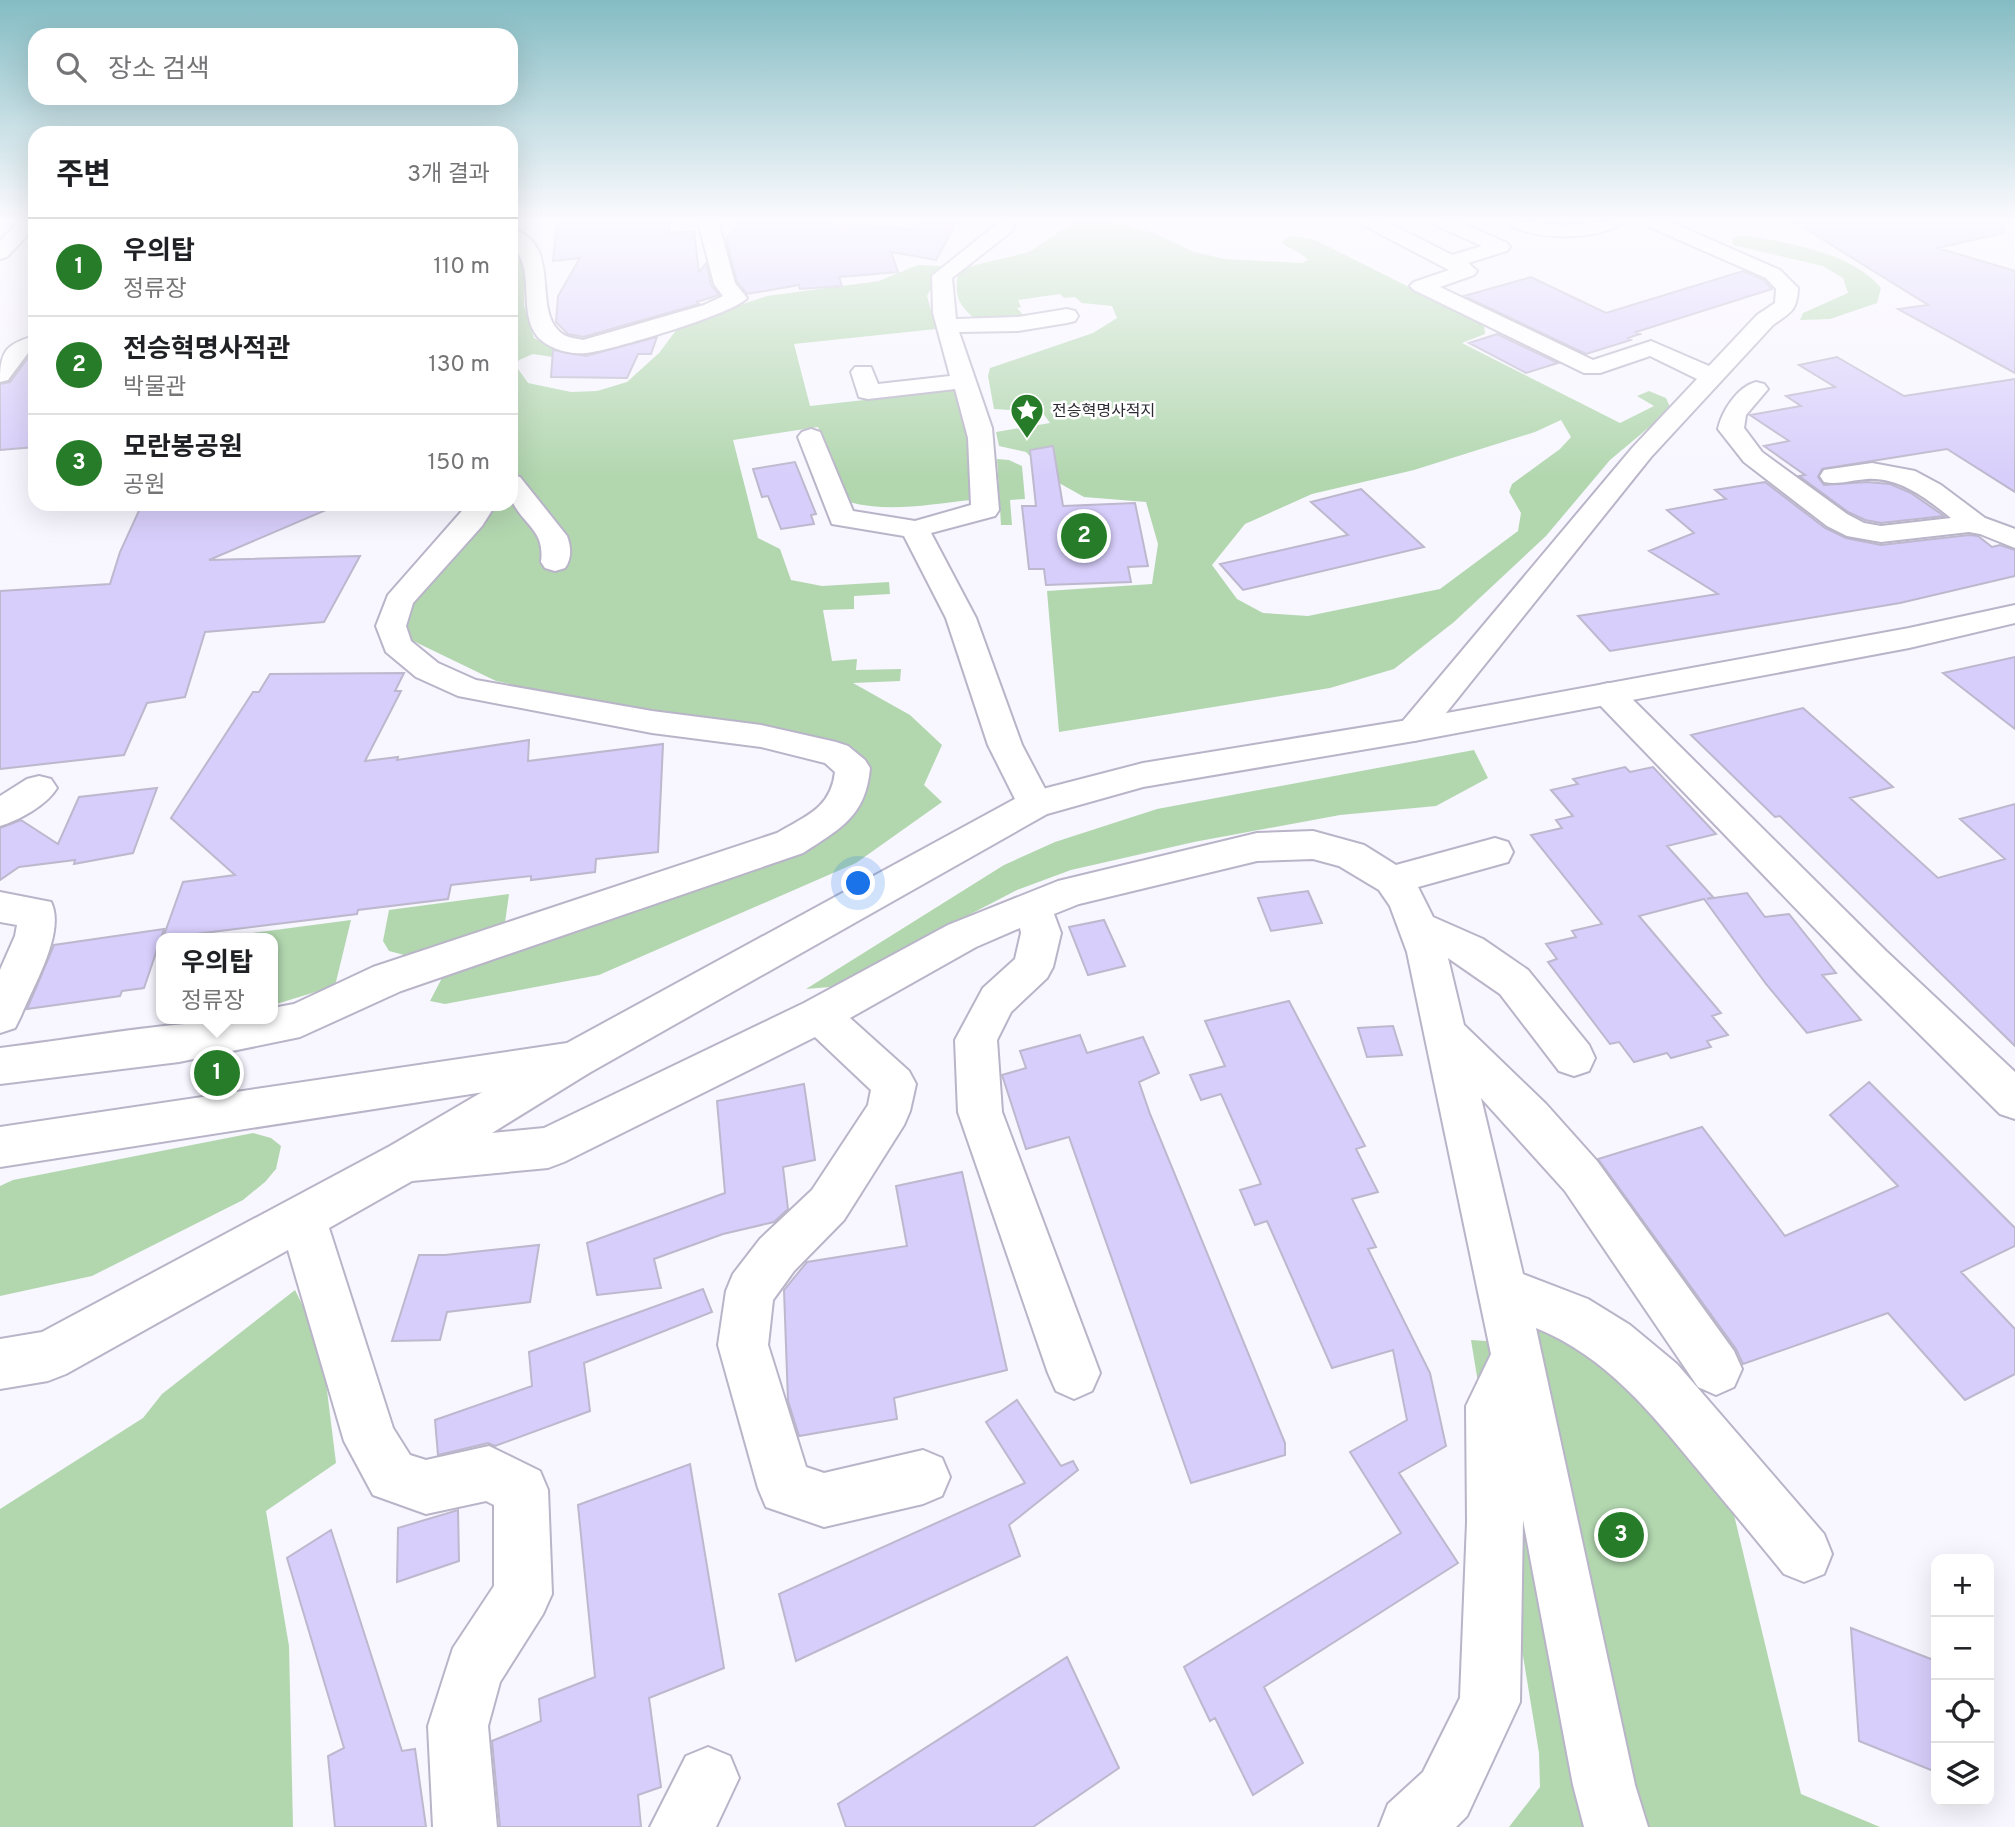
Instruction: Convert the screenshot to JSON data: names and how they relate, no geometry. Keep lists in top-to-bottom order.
{
  "places": {
    "place": ["전승혁명사적지"]
  },
  "page": {
    "search": "장소 검색",
    "heading": ["주변", "3개 결과"],
    "list": [
      {
        "mark": "1",
        "name": "우의탑",
        "note": "정류장",
        "value": "110 m"
      },
      {
        "mark": "2",
        "name": "전승혁명사적관",
        "note": "박물관",
        "value": "130 m"
      },
      {
        "mark": "3",
        "name": "모란봉공원",
        "note": "공원",
        "value": "150 m"
      }
    ],
    "pins": ["2", "1", "3"],
    "popup": ["우의탑", "정류장"],
    "map_buttons": ["+", "−"]
  }
}
